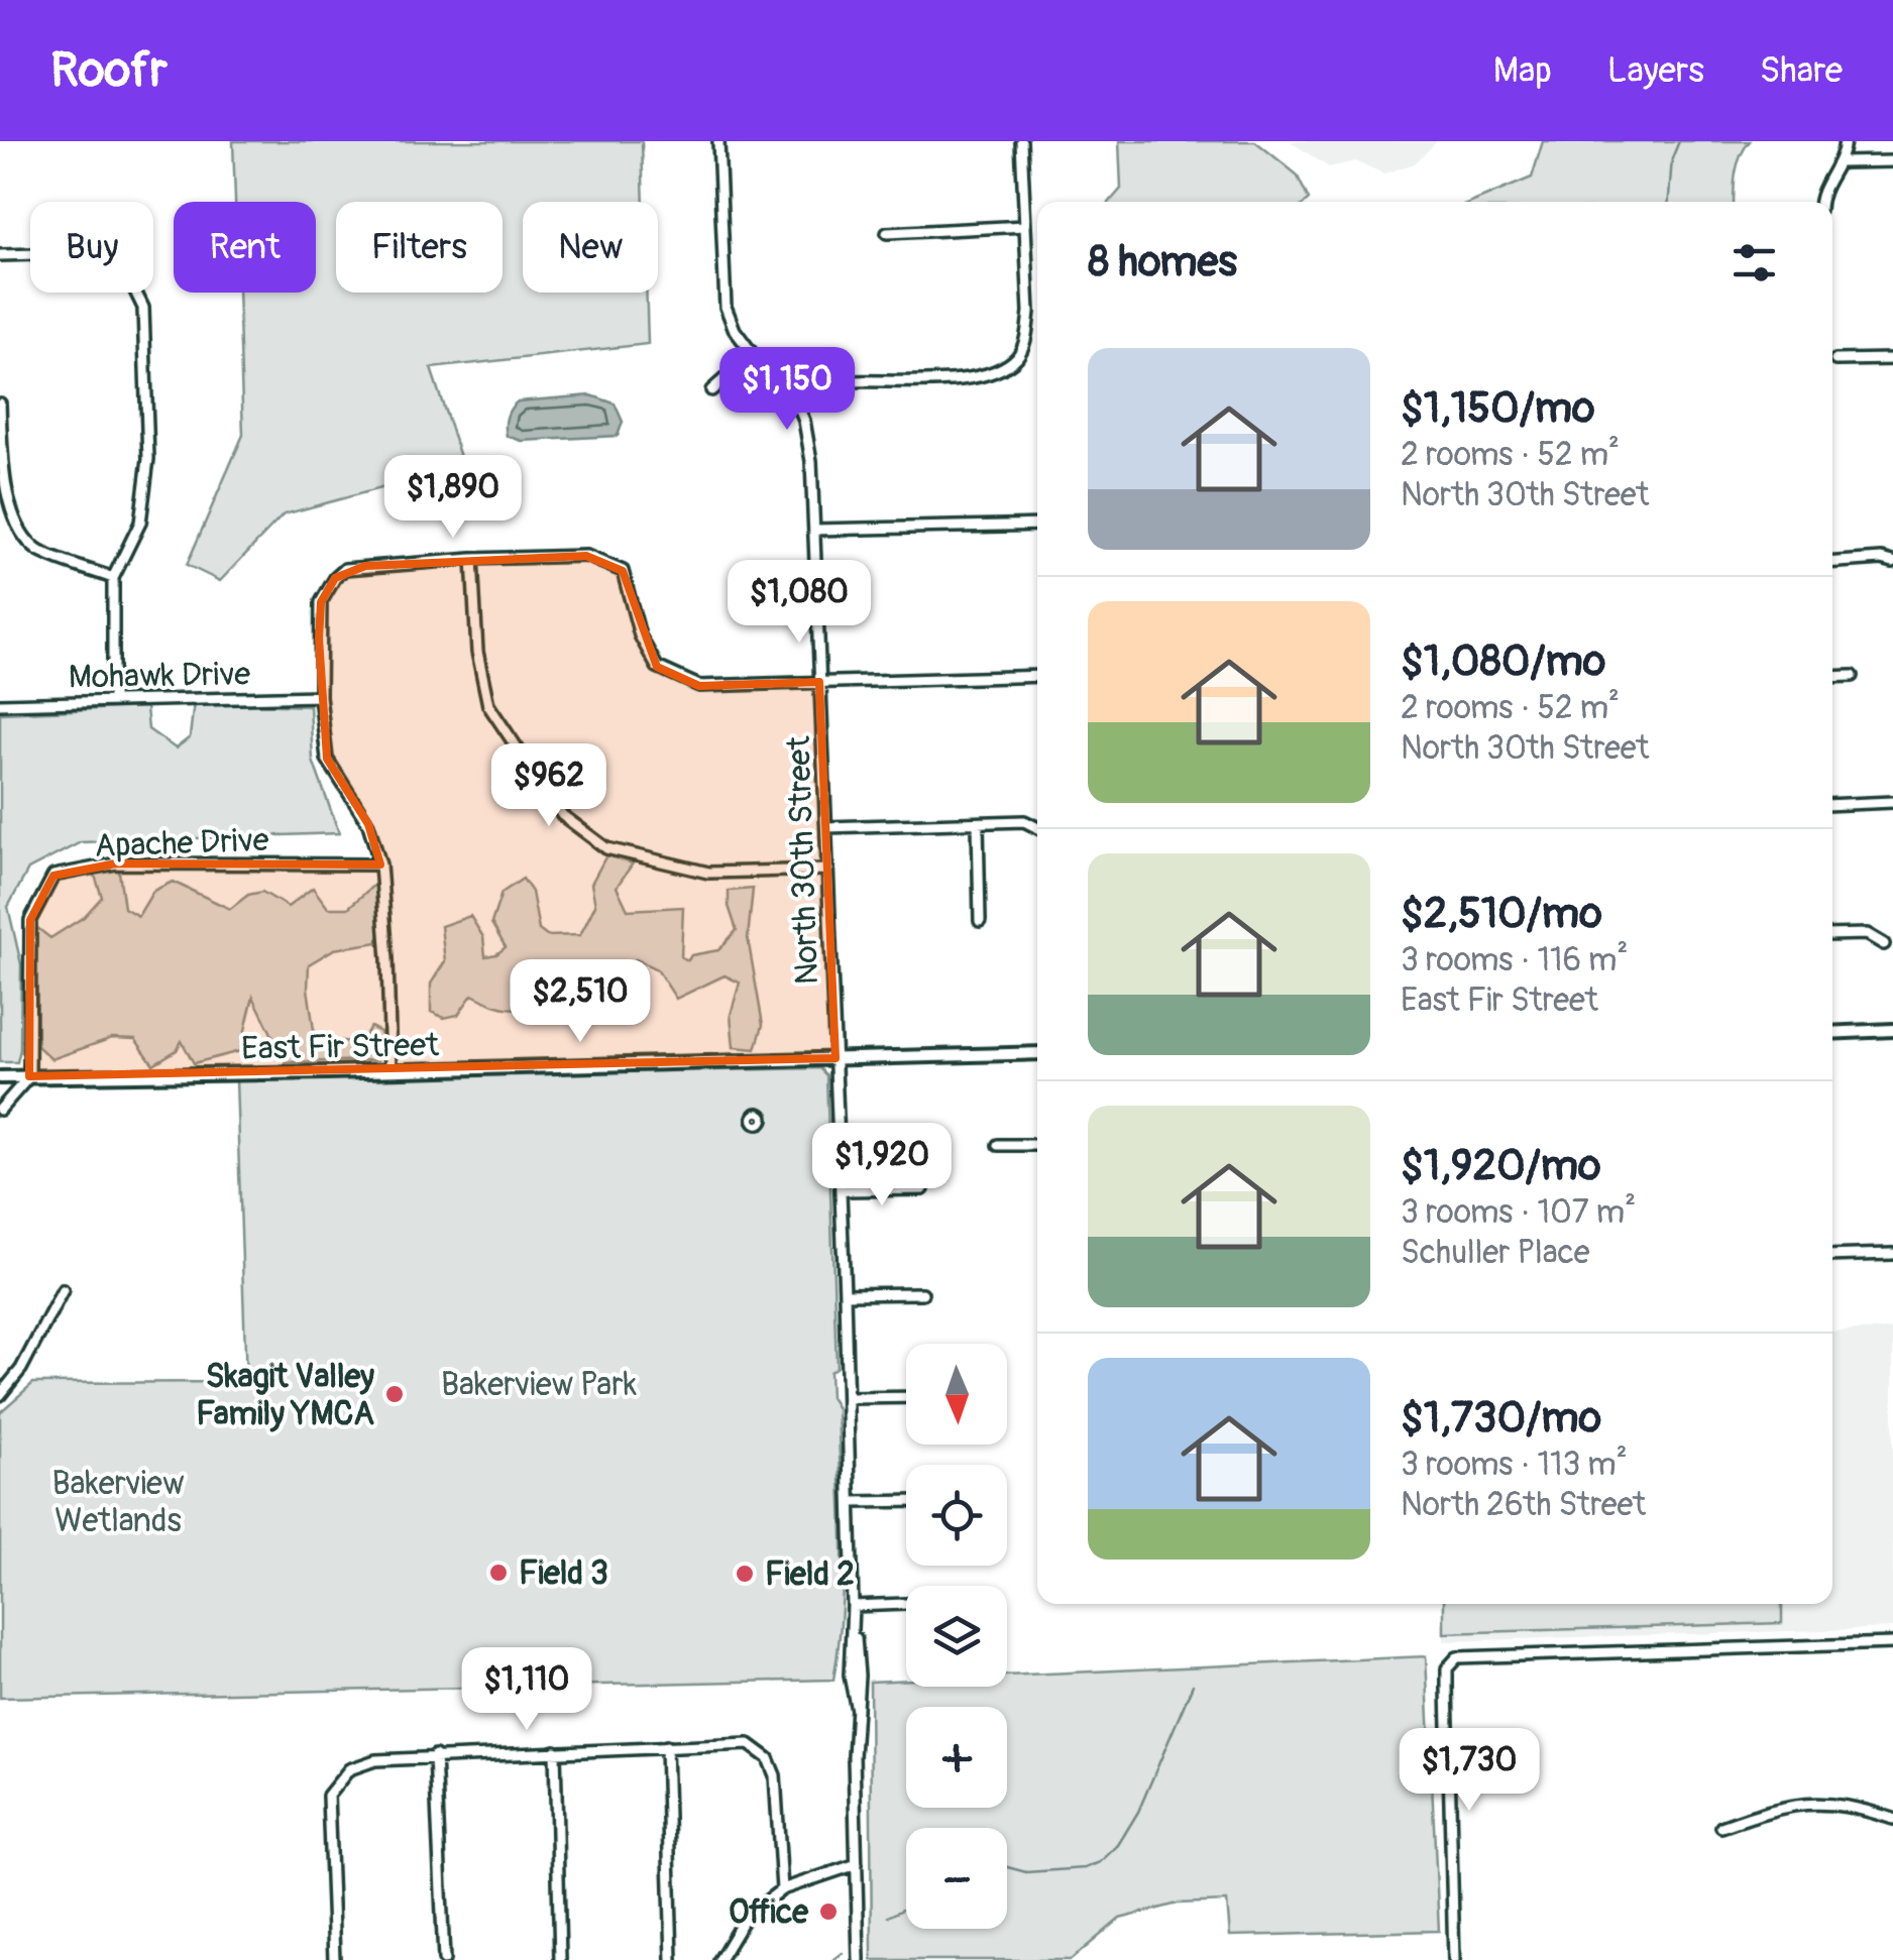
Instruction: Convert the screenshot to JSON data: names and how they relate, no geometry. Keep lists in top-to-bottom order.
{
  "streets": {
    "street": [
      "Mohawk Drive",
      "Apache Drive",
      "North 30th Street",
      "East Fir Street"
    ]
  },
  "crossings": [
    ["Apache Drive", "East Fir Street"],
    ["North 30th Street", "East Fir Street"]
  ],
  "parks": ["Bakerview Park", "Bakerview Wetlands"],
  "places": [
    "Skagit Valley Family YMCA",
    "Field 3",
    "Field 2",
    "Office"
  ],
  "north": "bottom",
  "page": {
    "header": "Roofr",
    "nav": ["Map", "Layers", "Share"],
    "chip": [
      "Buy",
      "Rent",
      "Filters",
      "New"
    ],
    "heading": "8 homes",
    "list": [
      {
        "name": "$1,150/mo",
        "note": "2 rooms · 52 m² · North 30th Street"
      },
      {
        "name": "$1,080/mo",
        "note": "2 rooms · 52 m² · North 30th Street"
      },
      {
        "name": "$2,510/mo",
        "note": "3 rooms · 116 m² · East Fir Street"
      },
      {
        "name": "$1,920/mo",
        "note": "3 rooms · 107 m² · Schuller Place"
      },
      {
        "name": "$1,730/mo",
        "note": "3 rooms · 113 m² · North 26th Street"
      }
    ],
    "price": [
      "$1,150",
      "$1,890",
      "$1,080",
      "$962",
      "$2,510",
      "$1,920",
      "$1,110",
      "$1,730"
    ],
    "map_buttons": ["+", "−"]
  }
}
